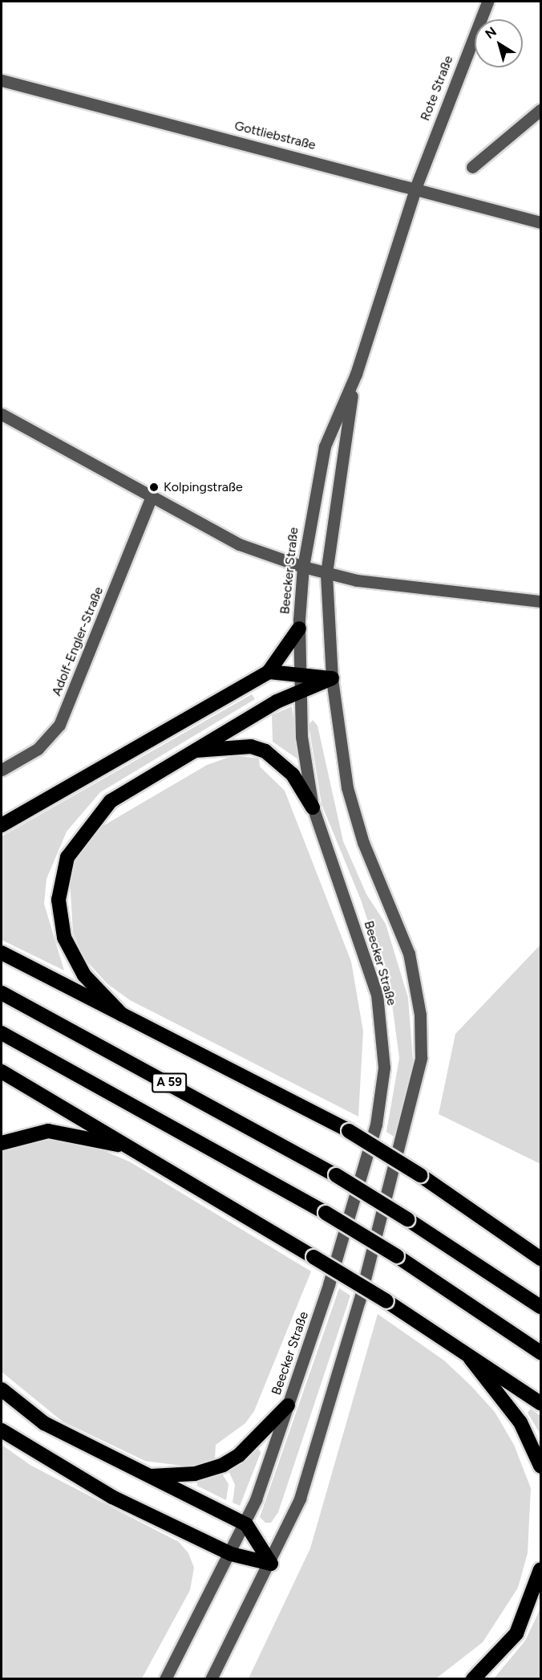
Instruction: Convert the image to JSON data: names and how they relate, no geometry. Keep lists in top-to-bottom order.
{
  "streets": {
    "highway": ["A 59"],
    "street": [
      "Rote Straße",
      "Gottliebstraße",
      "Beecker Straße",
      "Adolf-Engler-Straße"
    ]
  },
  "crossings": [
    ["Rote Straße", "Gottliebstraße"],
    ["Rote Straße", "Beecker Straße"],
    ["Gottliebstraße", "Beecker Straße"]
  ],
  "places": ["Kolpingstraße"],
  "north": "top left"
}
